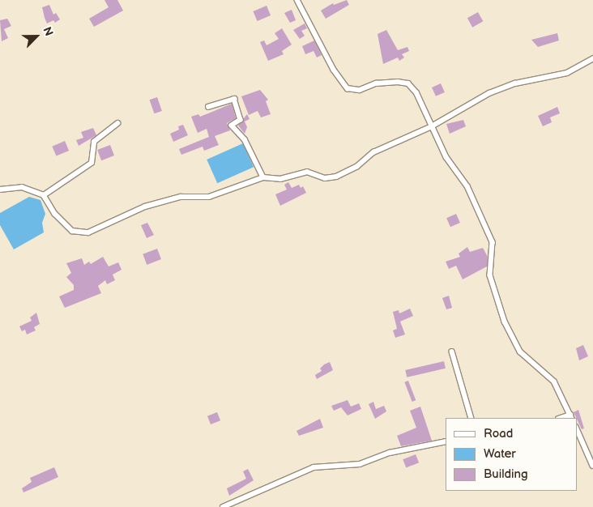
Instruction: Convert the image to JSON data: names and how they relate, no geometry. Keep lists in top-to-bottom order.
{
  "legend": ["Road", "Water", "Building"],
  "north": "top right"
}
